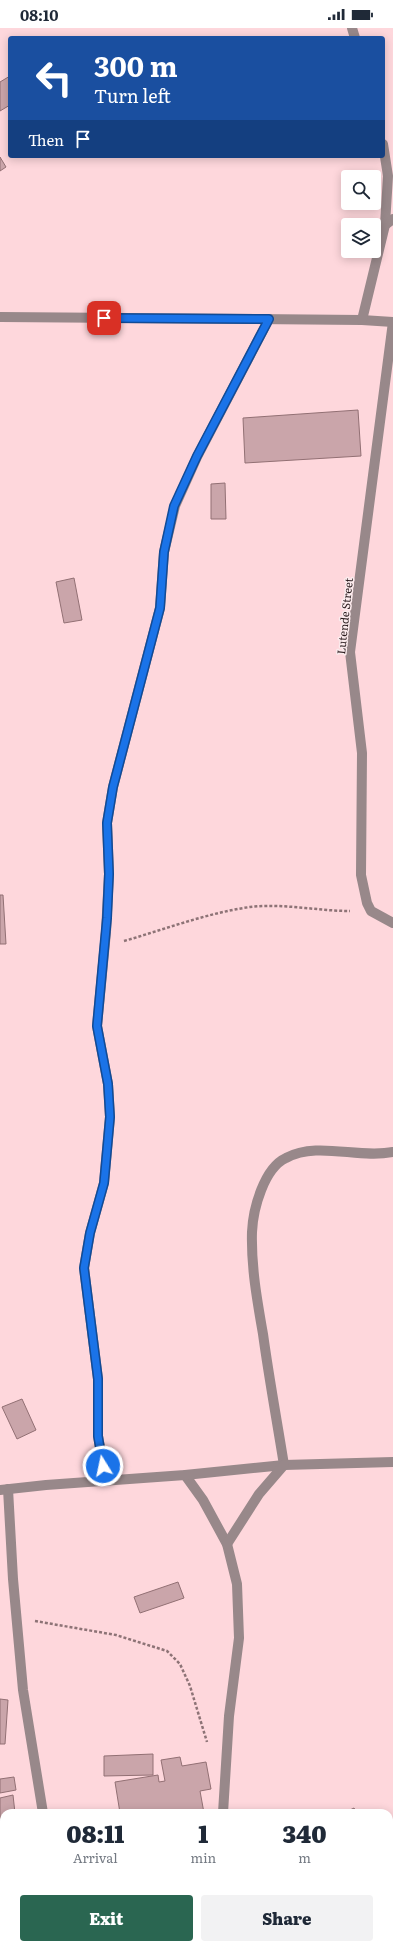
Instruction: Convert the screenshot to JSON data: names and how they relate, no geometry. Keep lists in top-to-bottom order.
{
  "streets": {
    "street": ["Lutende Street"]
  },
  "page": {
    "status": "08:10",
    "turn": ["300 m", "Turn left"],
    "then": "Then",
    "eta": [
      "08:11",
      "Arrival",
      "1",
      "min",
      "340",
      "m"
    ],
    "buttons": ["Exit", "Share"]
  }
}
